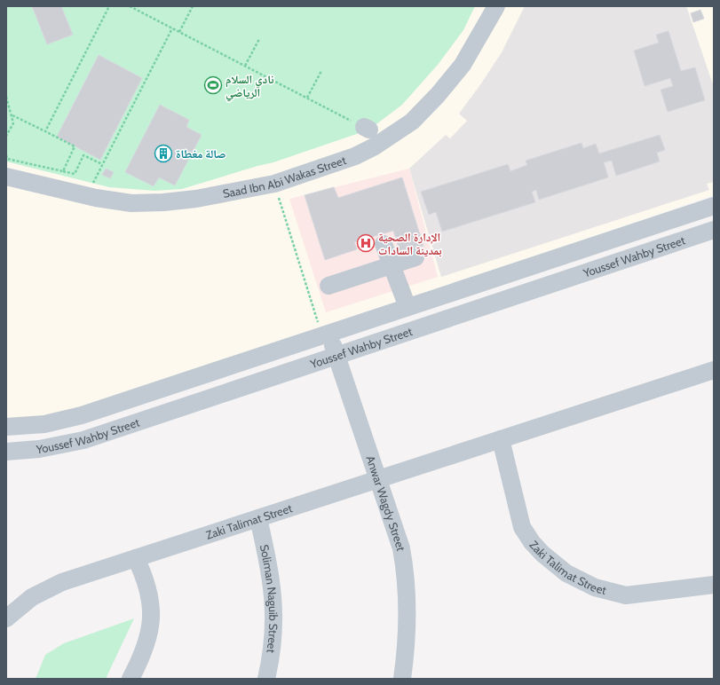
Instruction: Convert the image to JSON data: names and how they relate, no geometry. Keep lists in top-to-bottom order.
{
  "streets": {
    "street": [
      "Saad Ibn Abi Wakas Street",
      "Youssef Wahby Street",
      "Anwar Wagdy Street",
      "Zaki Talimat Street",
      "Soliman Naguib Street"
    ]
  },
  "crossings": [
    ["Youssef Wahby Street", "Anwar Wagdy Street"],
    ["Anwar Wagdy Street", "Zaki Talimat Street"],
    ["Zaki Talimat Street", "Soliman Naguib Street"]
  ],
  "places": {
    "sports": ["نادي السلام الرياضي"],
    "building": ["صالة مغطاة"],
    "hospital": ["الإدارة الصحية بمدينة السادات"]
  }
}
